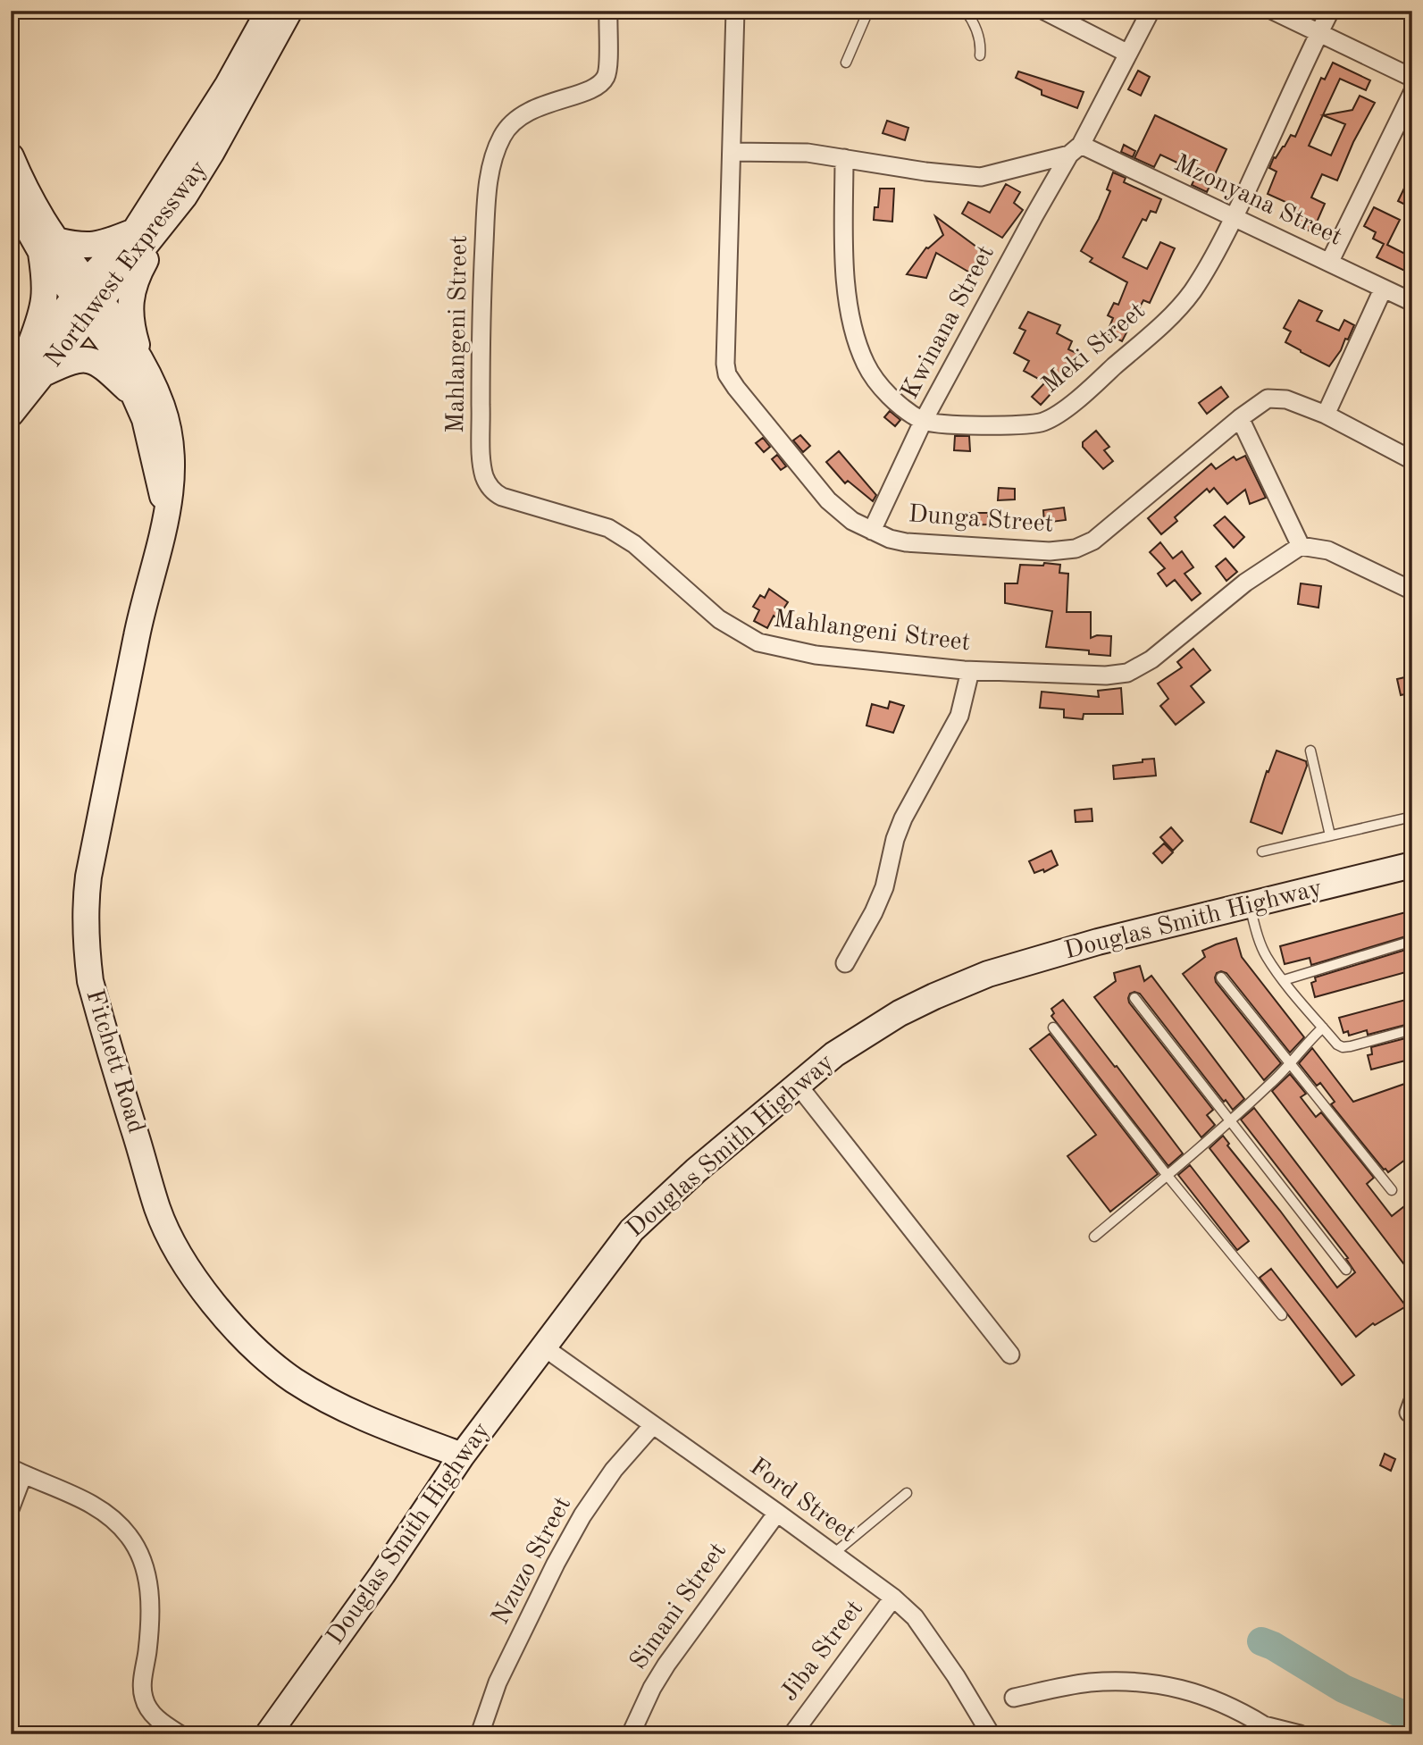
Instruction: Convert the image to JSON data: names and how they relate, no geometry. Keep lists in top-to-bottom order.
{
  "streets": {
    "street": [
      "Mzonyana Street",
      "Northwest Expressway",
      "Kwinana Street",
      "Mahlangeni Street",
      "Meki Street",
      "Dunga Street",
      "Douglas Smith Highway",
      "Fitchett Road",
      "Ford Street",
      "Nzuzo Street",
      "Simani Street",
      "Jiba Street"
    ]
  },
  "crossings": [
    ["Mzonyana Street", "Kwinana Street"],
    ["Mzonyana Street", "Meki Street"],
    ["Northwest Expressway", "Fitchett Road"],
    ["Kwinana Street", "Meki Street"],
    ["Kwinana Street", "Dunga Street"],
    ["Douglas Smith Highway", "Fitchett Road"],
    ["Douglas Smith Highway", "Ford Street"],
    ["Ford Street", "Nzuzo Street"],
    ["Ford Street", "Simani Street"],
    ["Ford Street", "Jiba Street"]
  ]
}
